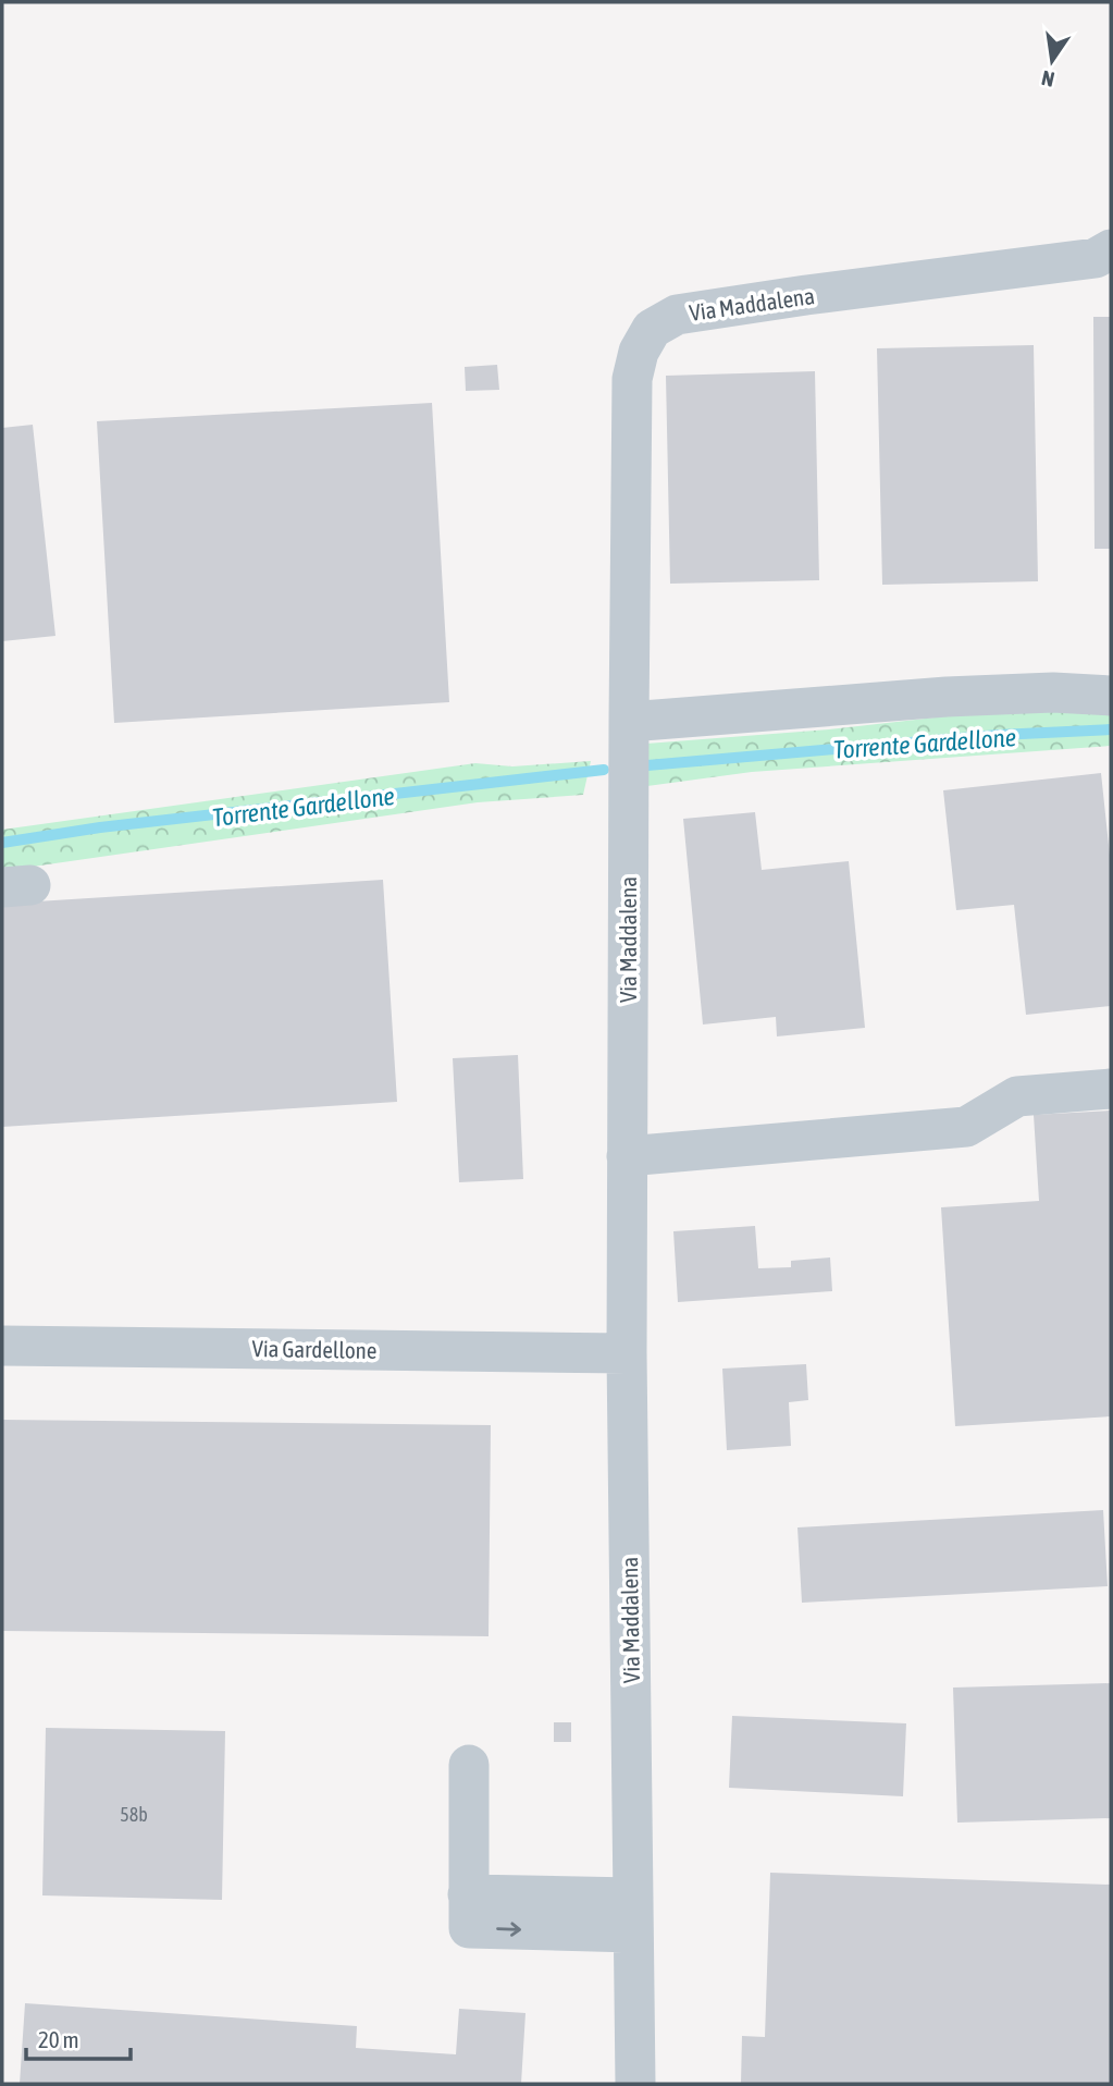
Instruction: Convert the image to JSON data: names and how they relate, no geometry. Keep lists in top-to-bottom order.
{
  "streets": {
    "street": ["Via Maddalena", "Via Gardellone"]
  },
  "crossings": [
    ["Via Maddalena", "Via Gardellone"]
  ],
  "water": ["Torrente Gardellone"],
  "house_numbers": ["58b"],
  "scale_bar": "20 m",
  "north": "bottom"
}
